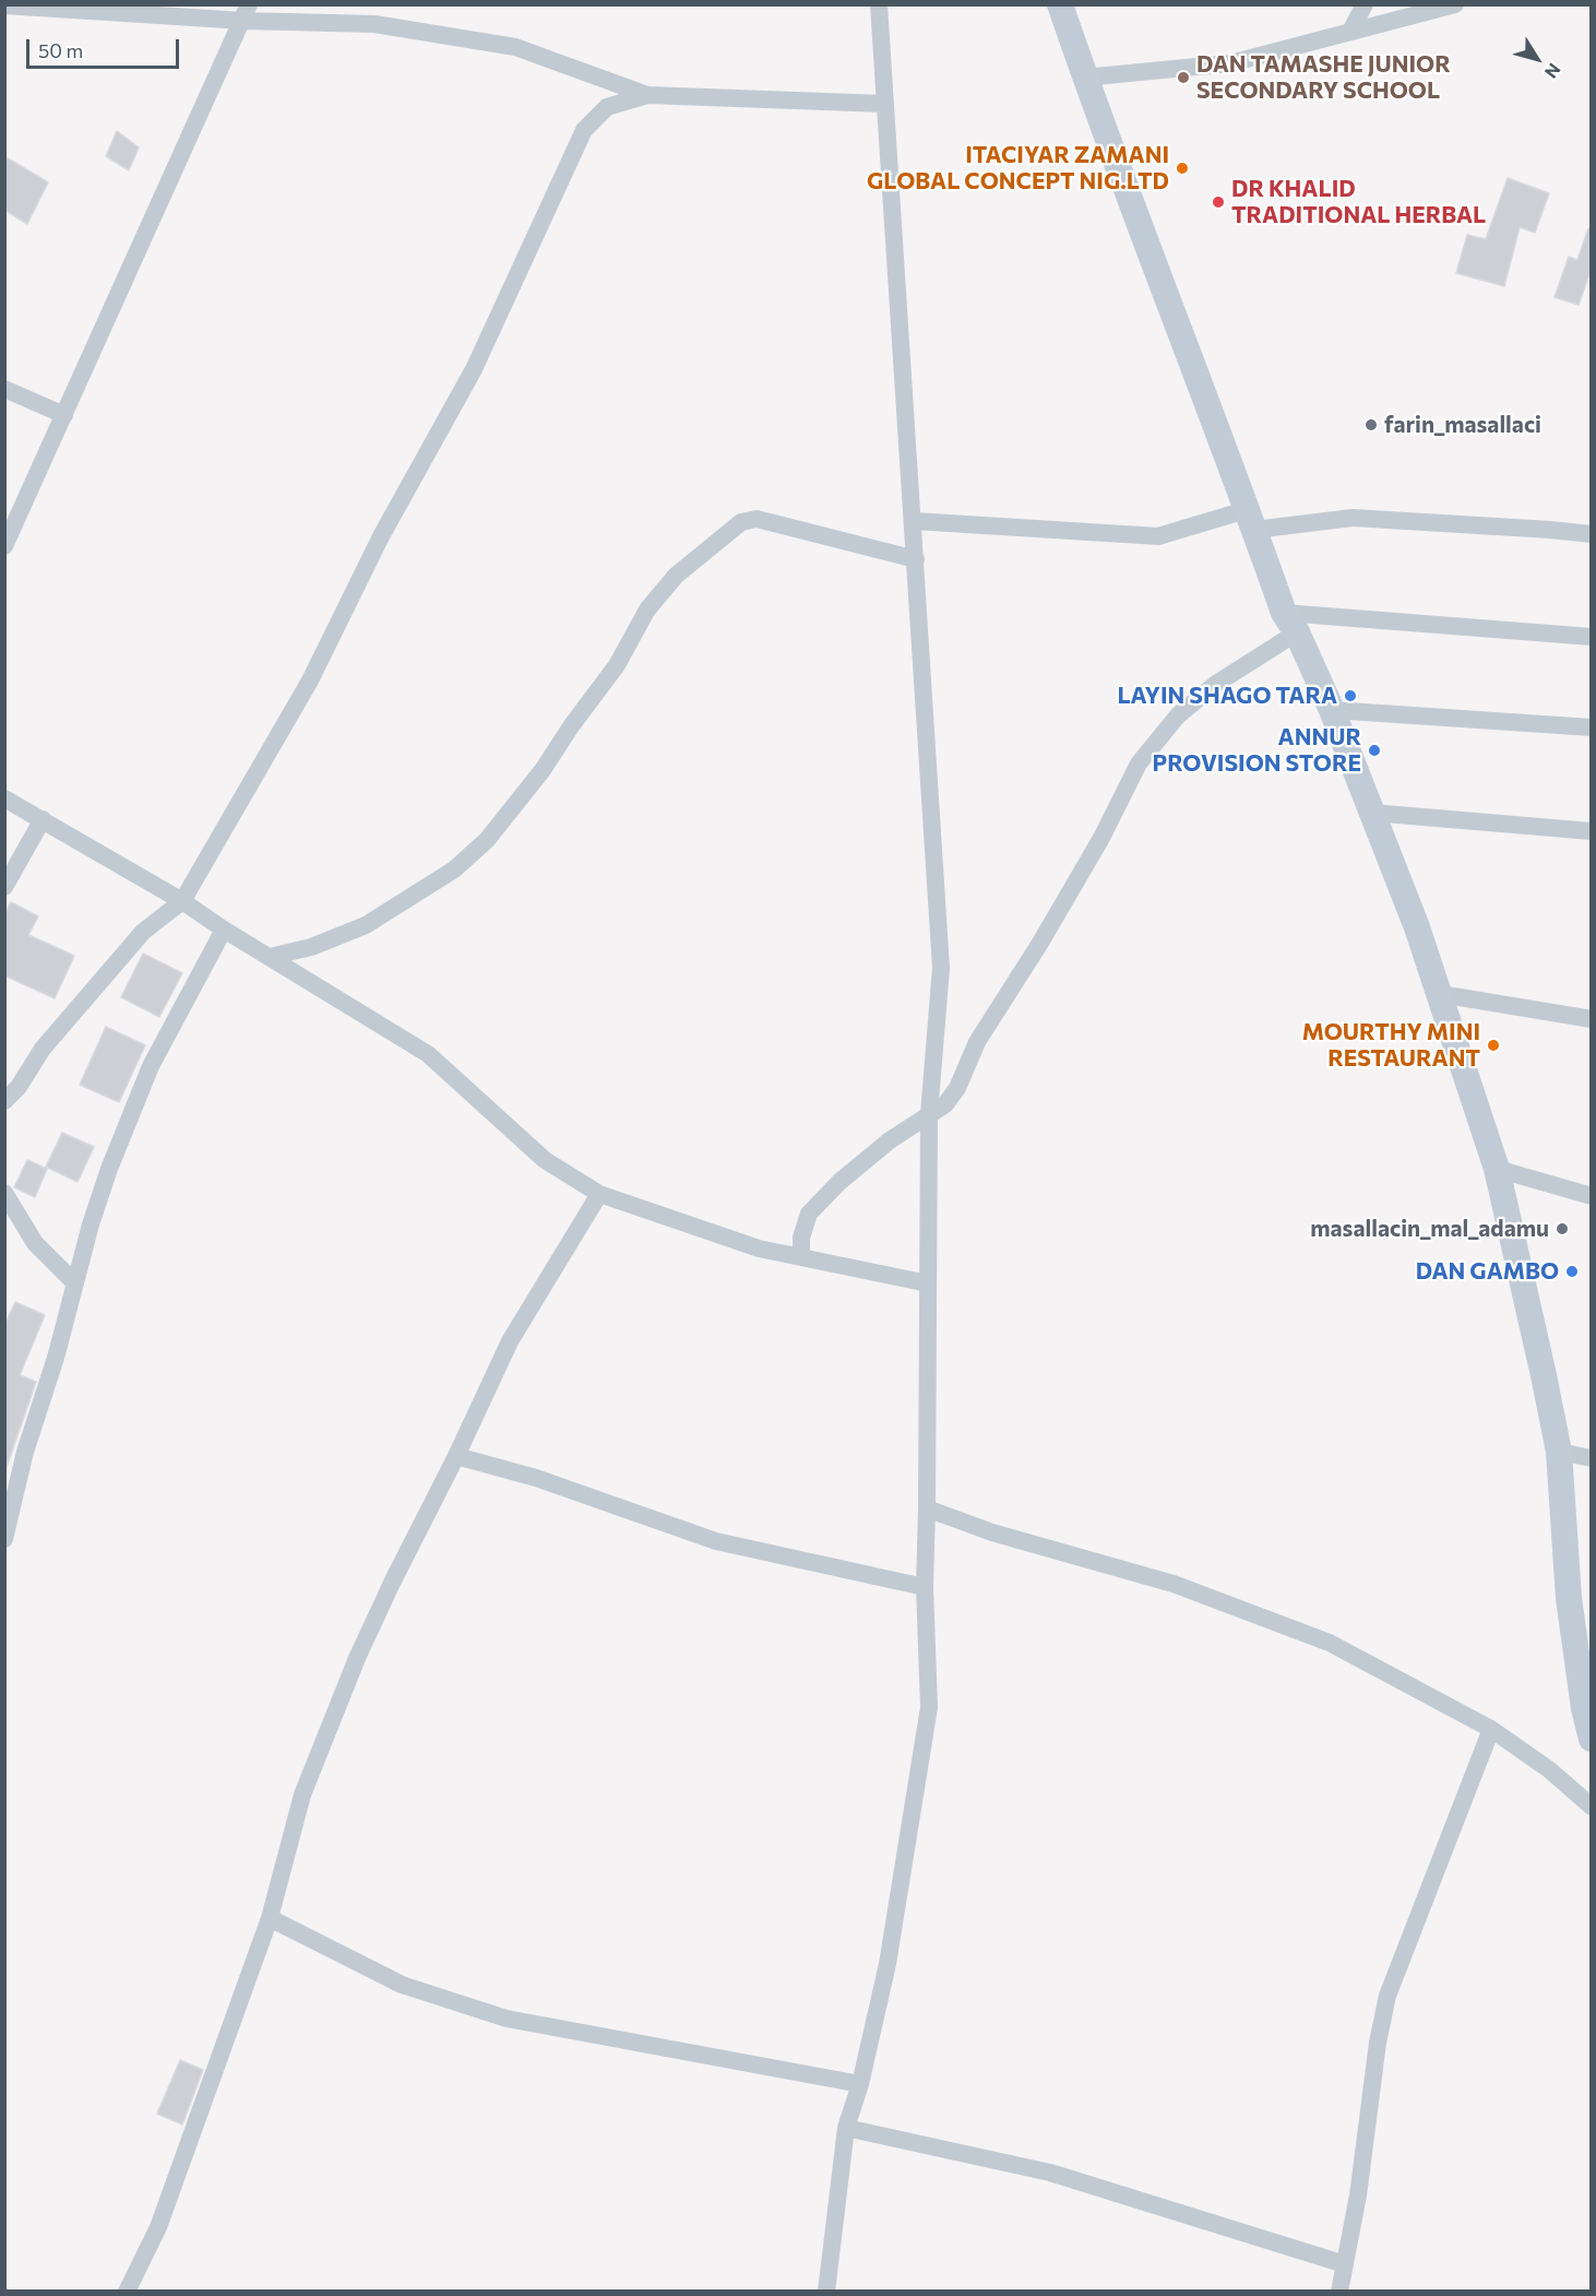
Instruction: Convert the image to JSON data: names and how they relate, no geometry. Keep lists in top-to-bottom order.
{
  "places": [
    "DAN TAMASHE JUNIOR SECONDARY SCHOOL",
    "ITACIYAR ZAMANI GLOBAL CONCEPT NIG.LTD",
    "DR KHALID TRADITIONAL HERBAL",
    "farin_masallaci",
    "LAYIN SHAGO TARA",
    "ANNUR PROVISION STORE",
    "MOURTHY MINI RESTAURANT",
    "masallacin_mal_adamu",
    "DAN GAMBO"
  ],
  "scale_bar": "50 m",
  "north": "bottom right"
}
